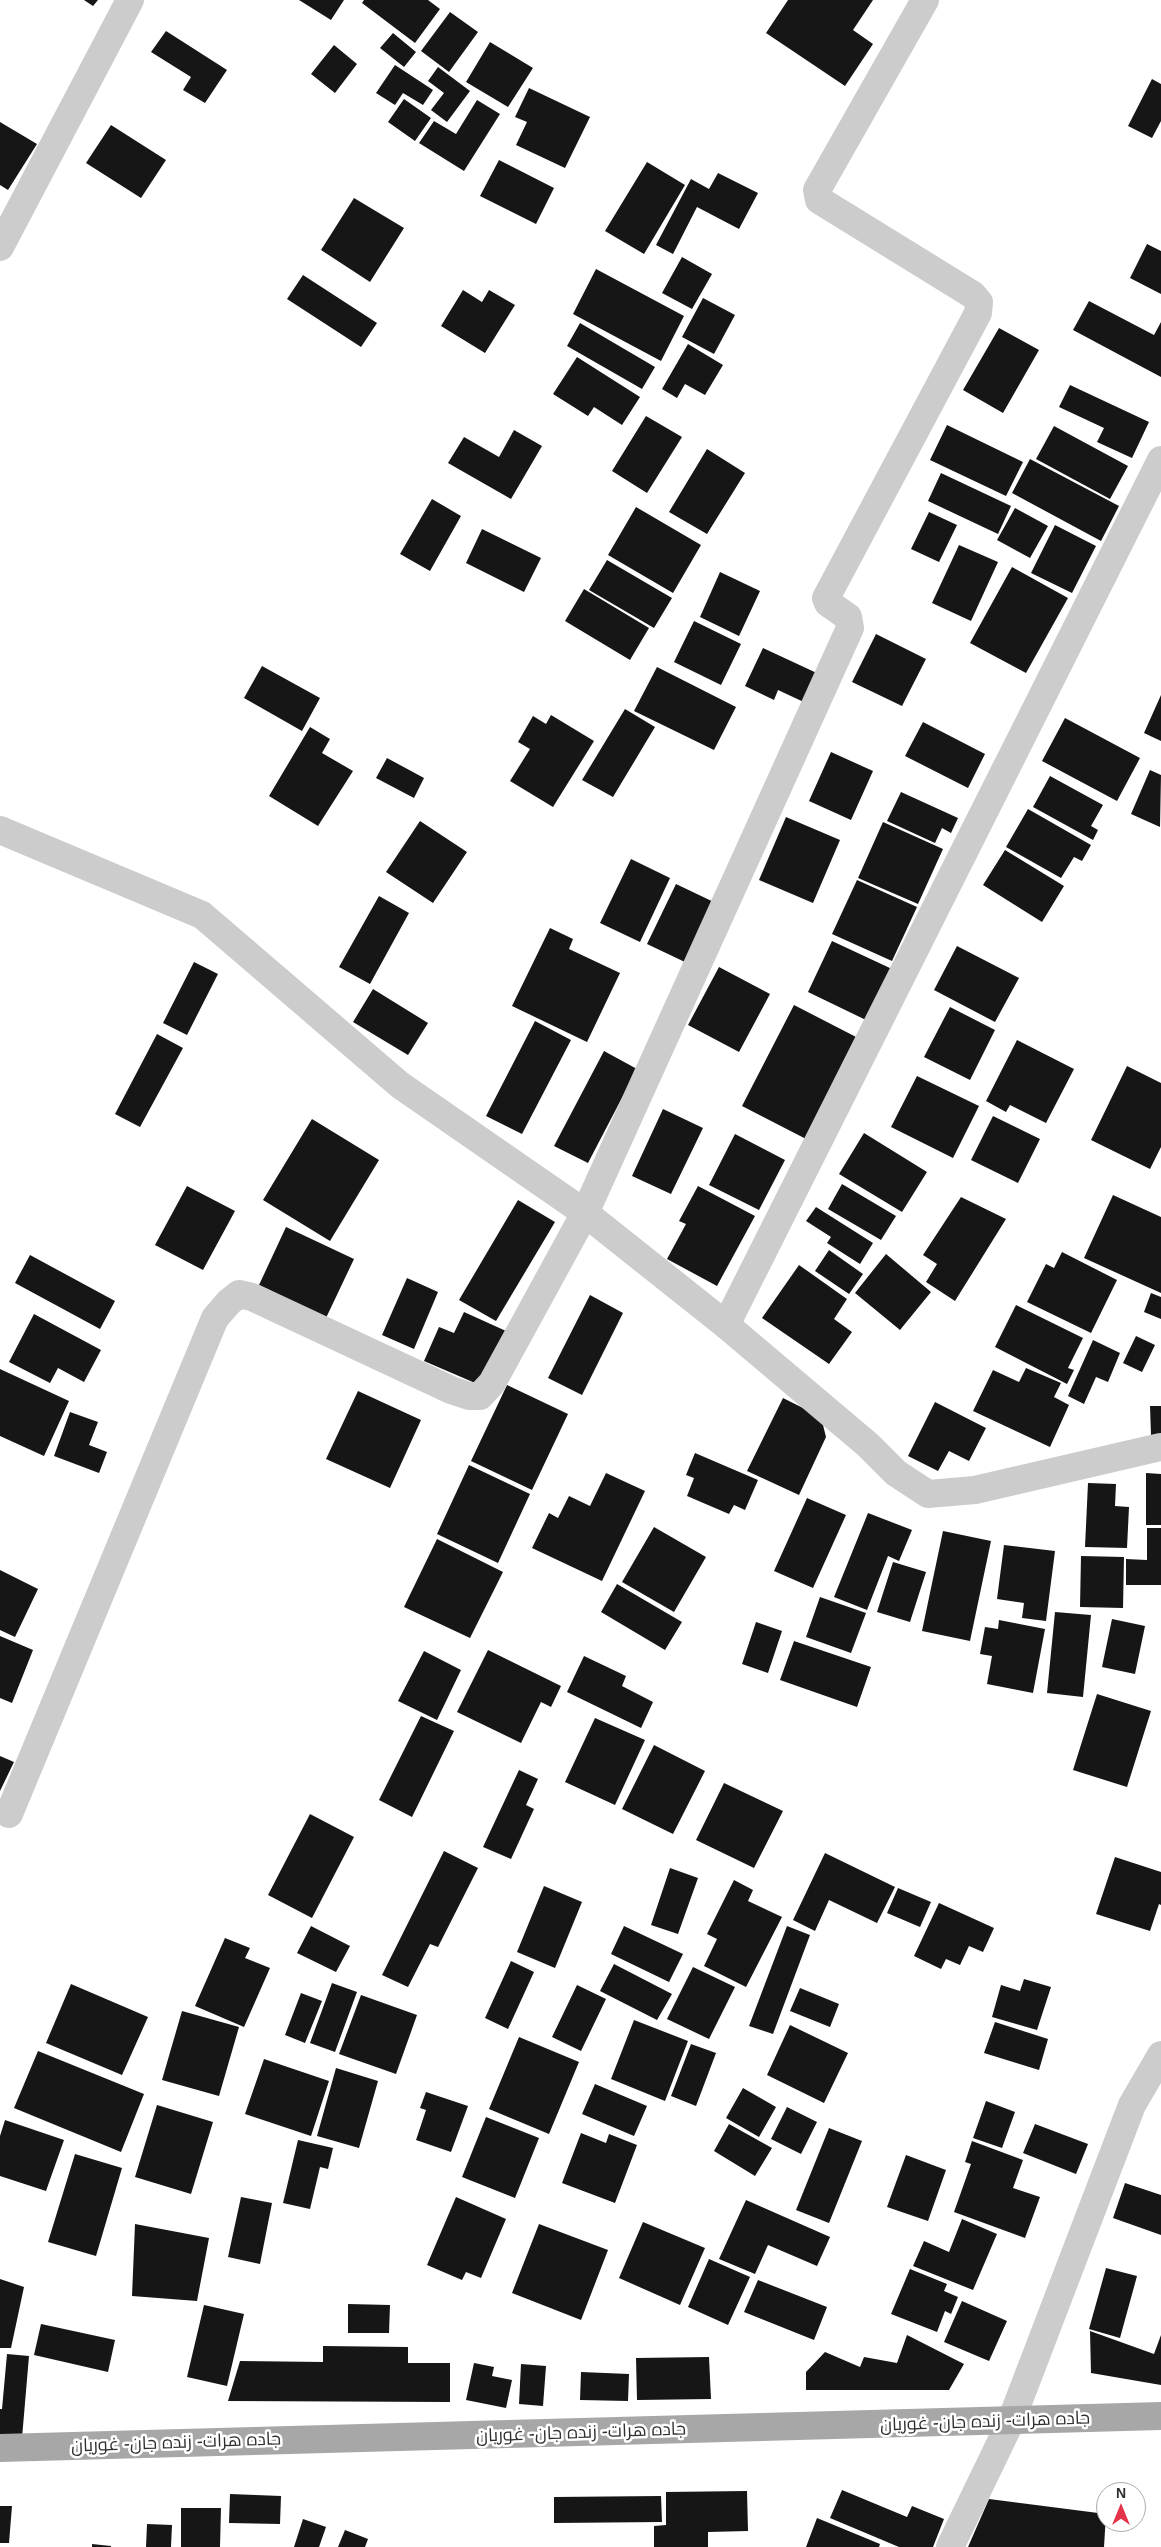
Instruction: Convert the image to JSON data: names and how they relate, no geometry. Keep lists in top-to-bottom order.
{
  "streets": {
    "main road": ["جاده هرات- زنده جان- غوریان"]
  },
  "north": "top"
}
